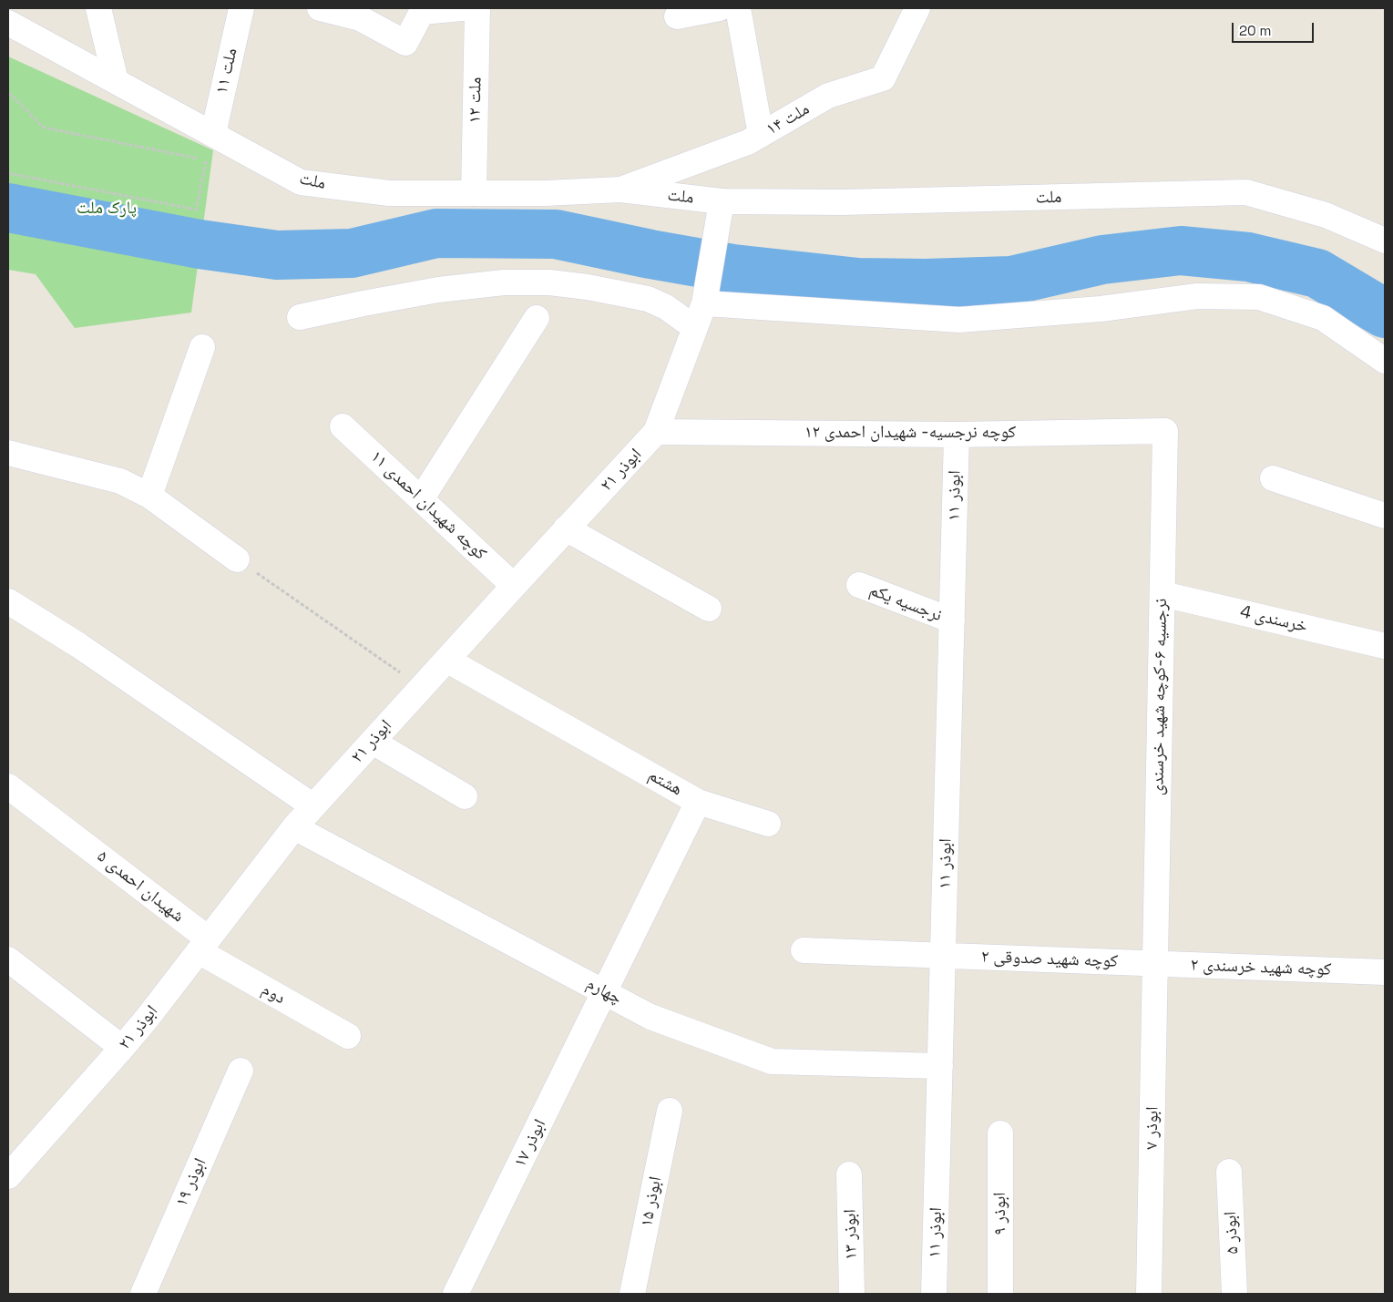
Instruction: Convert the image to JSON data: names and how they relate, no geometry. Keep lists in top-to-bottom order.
{
  "streets": {
    "street": [
      "۱۱ ملت",
      "۱۲ ملت",
      "۱۴ ملت",
      "ملت",
      "کوچه نرجسیه- شهیدان احمدی ۱۲",
      "۲۱ ابوذر",
      "ابوذر ۱۱",
      "کوچه شهیدان احمدی ۱۱",
      "نرجسیه یکم",
      "خرسندی 4",
      "نرجسیه ۶-کوچه شهید خرسندی",
      "هشتم",
      "شهیدان احمدی ۵",
      "کوچه شهید صدوقی ۲",
      "کوچه شهید خرسندی ۲",
      "چهارم",
      "دوم",
      "۷ ابوذر",
      "۱۷ ابوذر",
      "ابوذر ۱۹",
      "۱۵ ابوذر",
      "۹ ابوذر",
      "۵ ابوذر",
      "۱۳ ابوذر"
    ]
  },
  "crossings": [
    ["۱۱ ملت", "ملت"],
    ["۱۲ ملت", "ملت"],
    ["۱۴ ملت", "ملت"],
    ["ملت", "۲۱ ابوذر"],
    ["کوچه نرجسیه- شهیدان احمدی ۱۲", "۲۱ ابوذر"],
    ["کوچه نرجسیه- شهیدان احمدی ۱۲", "ابوذر ۱۱"],
    ["کوچه نرجسیه- شهیدان احمدی ۱۲", "نرجسیه ۶-کوچه شهید خرسندی"],
    ["۲۱ ابوذر", "کوچه شهیدان احمدی ۱۱"],
    ["۲۱ ابوذر", "هشتم"],
    ["۲۱ ابوذر", "شهیدان احمدی ۵"],
    ["۲۱ ابوذر", "چهارم"],
    ["۲۱ ابوذر", "دوم"],
    ["ابوذر ۱۱", "نرجسیه یکم"],
    ["ابوذر ۱۱", "کوچه شهید صدوقی ۲"],
    ["ابوذر ۱۱", "چهارم"],
    ["خرسندی 4", "نرجسیه ۶-کوچه شهید خرسندی"],
    ["نرجسیه ۶-کوچه شهید خرسندی", "کوچه شهید صدوقی ۲"],
    ["نرجسیه ۶-کوچه شهید خرسندی", "کوچه شهید خرسندی ۲"],
    ["نرجسیه ۶-کوچه شهید خرسندی", "۷ ابوذر"],
    ["هشتم", "چهارم"],
    ["هشتم", "۱۷ ابوذر"],
    ["شهیدان احمدی ۵", "دوم"],
    ["کوچه شهید صدوقی ۲", "کوچه شهید خرسندی ۲"],
    ["کوچه شهید صدوقی ۲", "۷ ابوذر"],
    ["کوچه شهید خرسندی ۲", "۷ ابوذر"],
    ["چهارم", "۱۷ ابوذر"]
  ],
  "parks": ["پارک ملت"],
  "scale_bar": "20 m"
}
